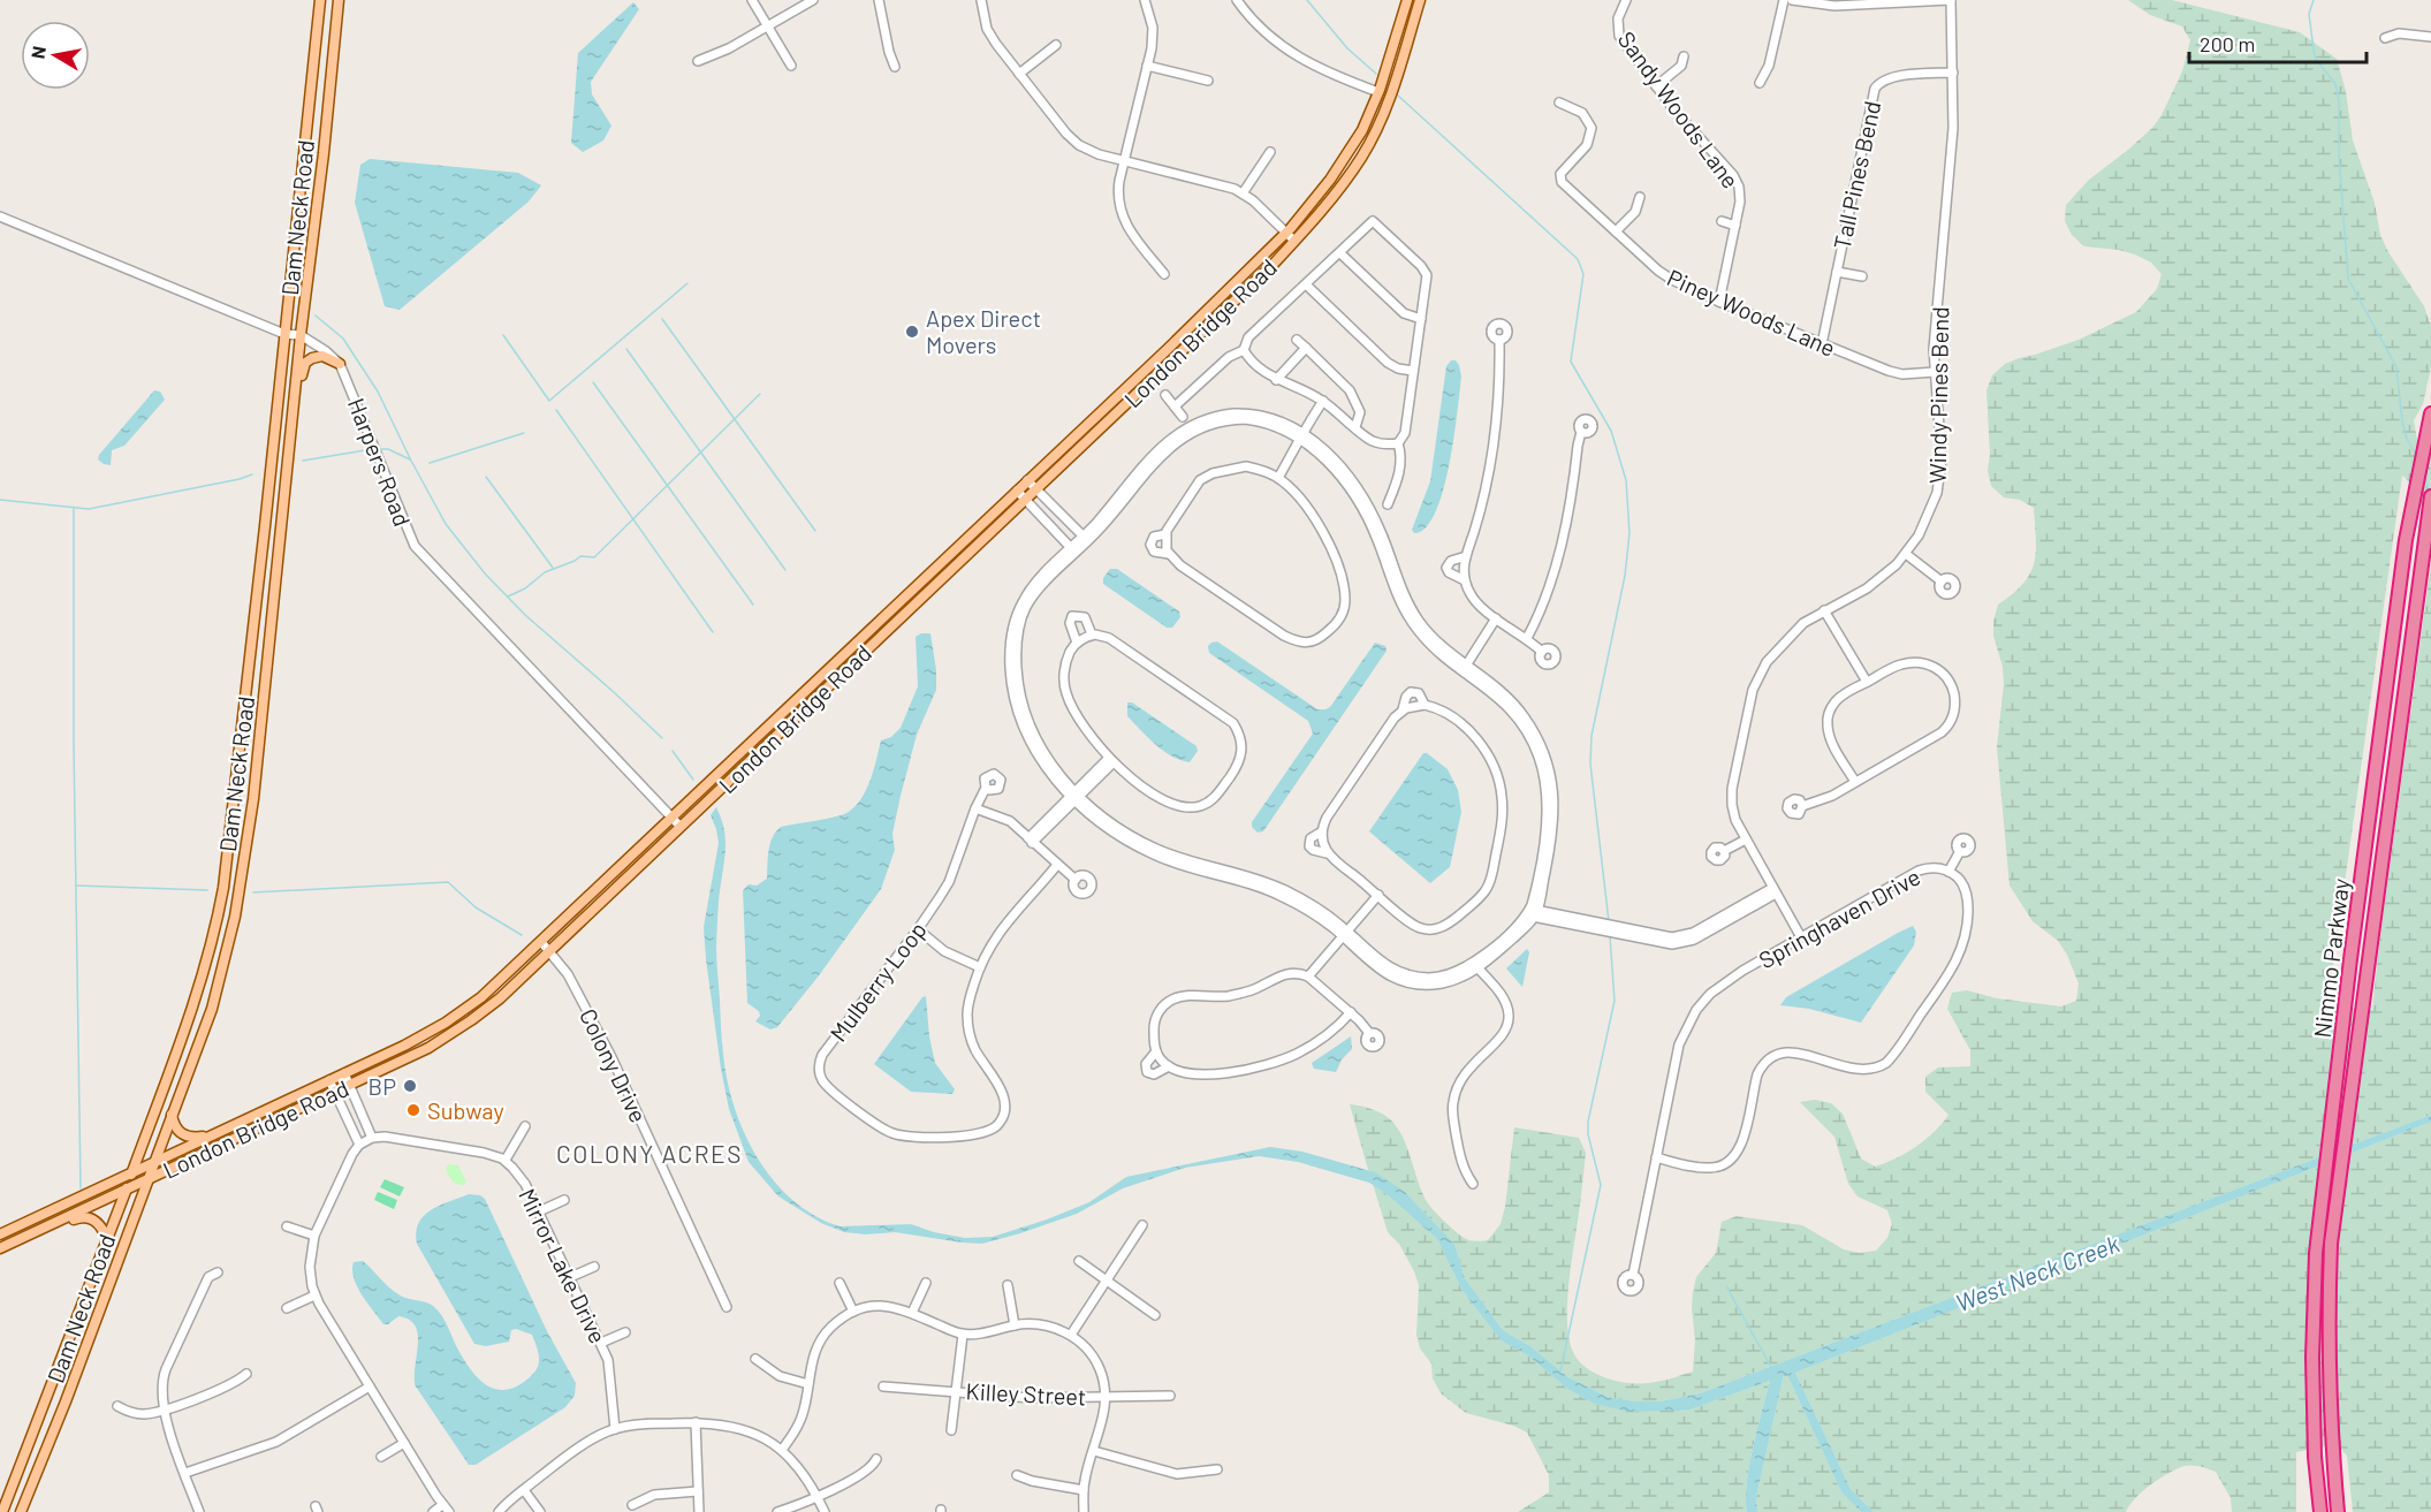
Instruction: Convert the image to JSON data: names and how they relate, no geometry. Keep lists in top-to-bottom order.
{
  "streets": {
    "highway": ["Nimmo Parkway"],
    "main road": ["Dam Neck Road", "London Bridge Road"],
    "street": [
      "Sandy Woods Lane",
      "Tall Pines Bend",
      "Piney Woods Lane",
      "Windy Pines Bend",
      "Harpers Road",
      "Springhaven Drive",
      "Mulberry Loop",
      "Colony Drive",
      "Mirror Lake Drive",
      "Killey Street"
    ]
  },
  "crossings": [
    ["Sandy Woods Lane", "Piney Woods Lane"],
    ["Tall Pines Bend", "Piney Woods Lane"],
    ["Tall Pines Bend", "Windy Pines Bend"],
    ["Dam Neck Road", "London Bridge Road"],
    ["Dam Neck Road", "Harpers Road"],
    ["Piney Woods Lane", "Windy Pines Bend"],
    ["London Bridge Road", "Harpers Road"],
    ["London Bridge Road", "Colony Drive"],
    ["Windy Pines Bend", "Springhaven Drive"]
  ],
  "districts": ["COLONY ACRES"],
  "water": ["West Neck Creek"],
  "places": ["Apex Direct Movers", "BP", "Subway"],
  "scale_bar": "200 m",
  "north": "left"
}
